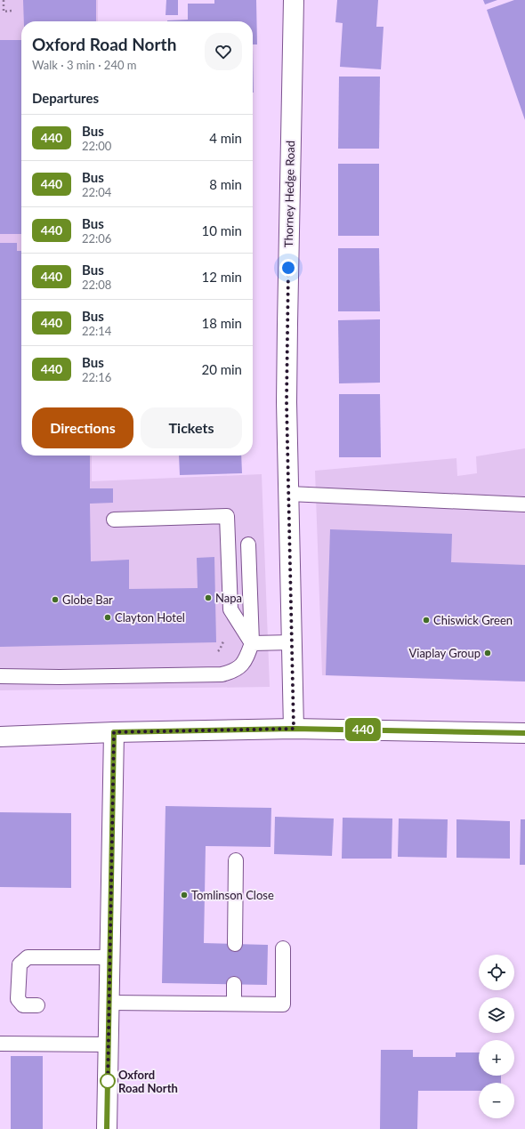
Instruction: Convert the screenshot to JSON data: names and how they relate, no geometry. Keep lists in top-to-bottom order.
{
  "streets": {
    "street": ["Thorney Hedge Road"]
  },
  "places": [
    "Napa",
    "Globe Bar",
    "Clayton Hotel",
    "Chiswick Green",
    "Viaplay Group",
    "Tomlinson Close",
    "Oxford Road North"
  ],
  "lines": ["bus line 440"],
  "page": {
    "on_map": "440",
    "heading": [
      ["Oxford Road North", "Walk · 3 min · 240 m"],
      "Departures"
    ],
    "list": [
      {
        "mark": "440",
        "name": "Bus",
        "note": "22:00",
        "value": "4 min"
      },
      {
        "mark": "440",
        "name": "Bus",
        "note": "22:04",
        "value": "8 min"
      },
      {
        "mark": "440",
        "name": "Bus",
        "note": "22:06",
        "value": "10 min"
      },
      {
        "mark": "440",
        "name": "Bus",
        "note": "22:08",
        "value": "12 min"
      },
      {
        "mark": "440",
        "name": "Bus",
        "note": "22:14",
        "value": "18 min"
      },
      {
        "mark": "440",
        "name": "Bus",
        "note": "22:16",
        "value": "20 min"
      }
    ],
    "buttons": ["Directions", "Tickets"],
    "map_buttons": ["+", "−"]
  }
}
